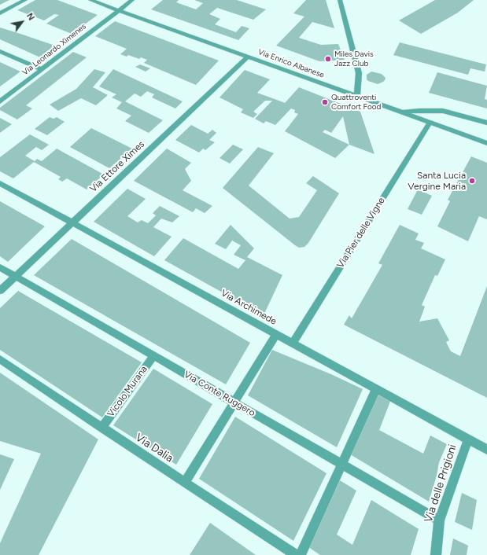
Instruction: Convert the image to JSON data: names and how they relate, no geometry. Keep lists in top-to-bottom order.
{
  "streets": {
    "street": [
      "Via Leonardo Ximenes",
      "Via Enrico Albanese",
      "Via Ettore Ximes",
      "Via Pier delle Vigne",
      "Via Archimede",
      "Vicolo Murana",
      "Via Conte Ruggero",
      "Via Dalia",
      "Via delle Prigioni"
    ]
  },
  "crossings": [
    ["Via Leonardo Ximenes", "Via Enrico Albanese"],
    ["Via Enrico Albanese", "Via Ettore Ximes"],
    ["Via Enrico Albanese", "Via Pier delle Vigne"],
    ["Via Ettore Ximes", "Via Archimede"],
    ["Via Ettore Ximes", "Via Conte Ruggero"],
    ["Via Pier delle Vigne", "Via Archimede"],
    ["Via Archimede", "Via delle Prigioni"],
    ["Vicolo Murana", "Via Conte Ruggero"],
    ["Vicolo Murana", "Via Dalia"],
    ["Via Conte Ruggero", "Via delle Prigioni"]
  ],
  "places": ["Miles Davis Jazz Club", "Quattroventi Comfort Food", "Santa Lucia Vergine Maria"],
  "north": "top right"
}
